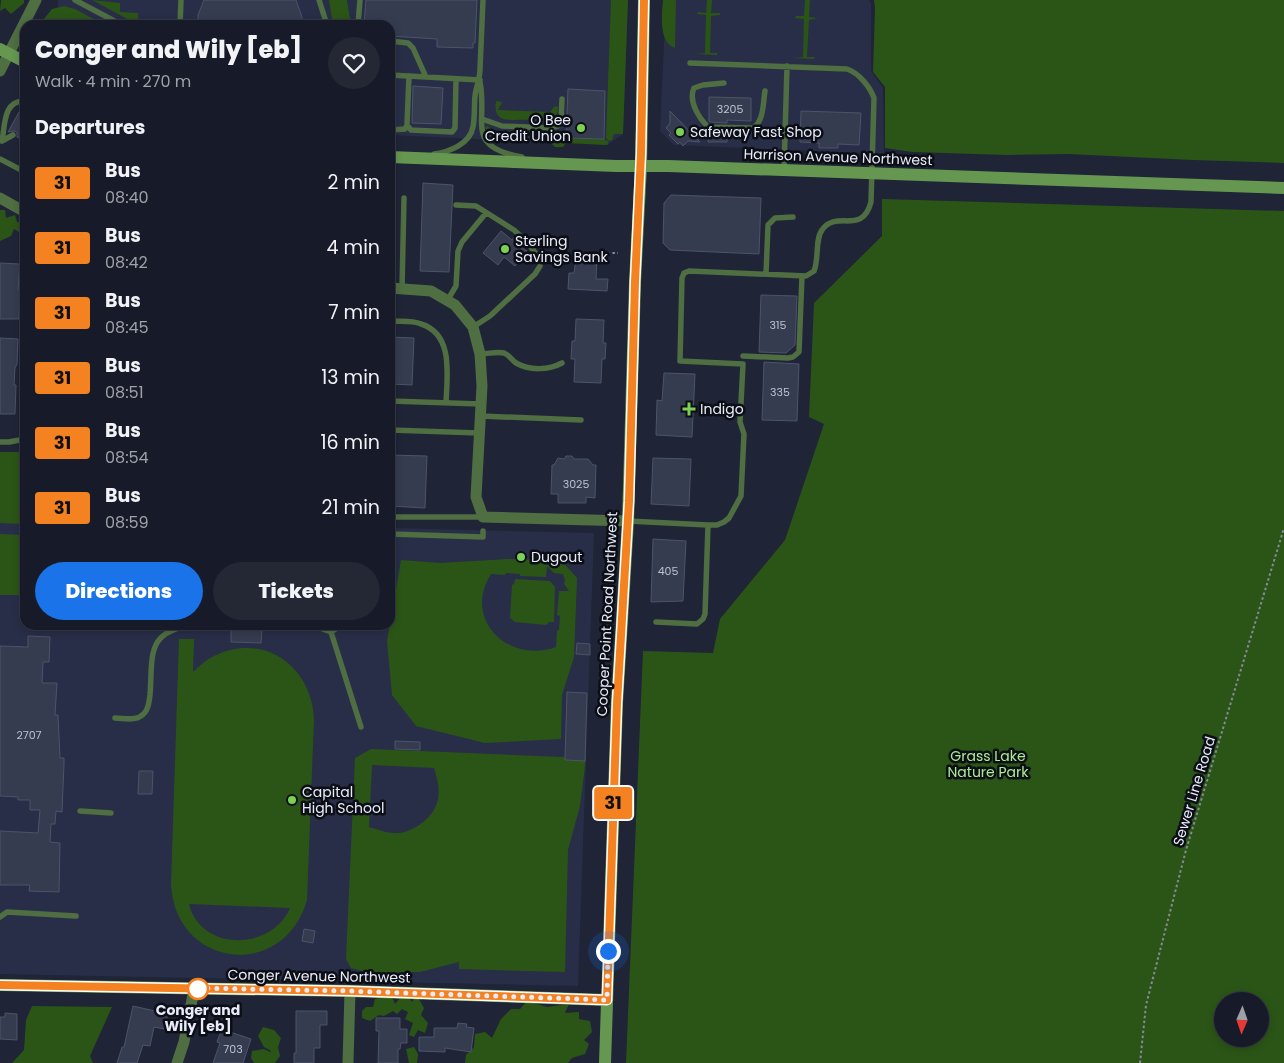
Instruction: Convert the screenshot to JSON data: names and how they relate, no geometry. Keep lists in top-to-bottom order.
{
  "streets": {
    "main road": ["Harrison Avenue Northwest", "Cooper Point Road Northwest", "Conger Avenue Northwest"],
    "path": ["Sewer Line Road"]
  },
  "crossings": [
    ["Harrison Avenue Northwest", "Cooper Point Road Northwest"],
    ["Cooper Point Road Northwest", "Conger Avenue Northwest"]
  ],
  "parks": ["Grass Lake Nature Park"],
  "places": {
    "other": [
      "O Bee Credit Union",
      "Safeway Fast Shop",
      "Sterling Savings Bank",
      "Dugout",
      "Capital High School",
      "Conger and Wily [eb]"
    ],
    "health": ["Indigo"]
  },
  "lines": ["bus line 31"],
  "house_numbers": [
    "3205",
    "315",
    "335",
    "3025",
    "405",
    "2707",
    "703"
  ],
  "north": "bottom",
  "page": {
    "on_map": "31",
    "heading": [
      ["Conger and Wily [eb]", "Walk · 4 min · 270 m"],
      "Departures"
    ],
    "list": [
      {
        "mark": "31",
        "name": "Bus",
        "note": "08:40",
        "value": "2 min"
      },
      {
        "mark": "31",
        "name": "Bus",
        "note": "08:42",
        "value": "4 min"
      },
      {
        "mark": "31",
        "name": "Bus",
        "note": "08:45",
        "value": "7 min"
      },
      {
        "mark": "31",
        "name": "Bus",
        "note": "08:51",
        "value": "13 min"
      },
      {
        "mark": "31",
        "name": "Bus",
        "note": "08:54",
        "value": "16 min"
      },
      {
        "mark": "31",
        "name": "Bus",
        "note": "08:59",
        "value": "21 min"
      }
    ],
    "buttons": ["Directions", "Tickets"]
  }
}
